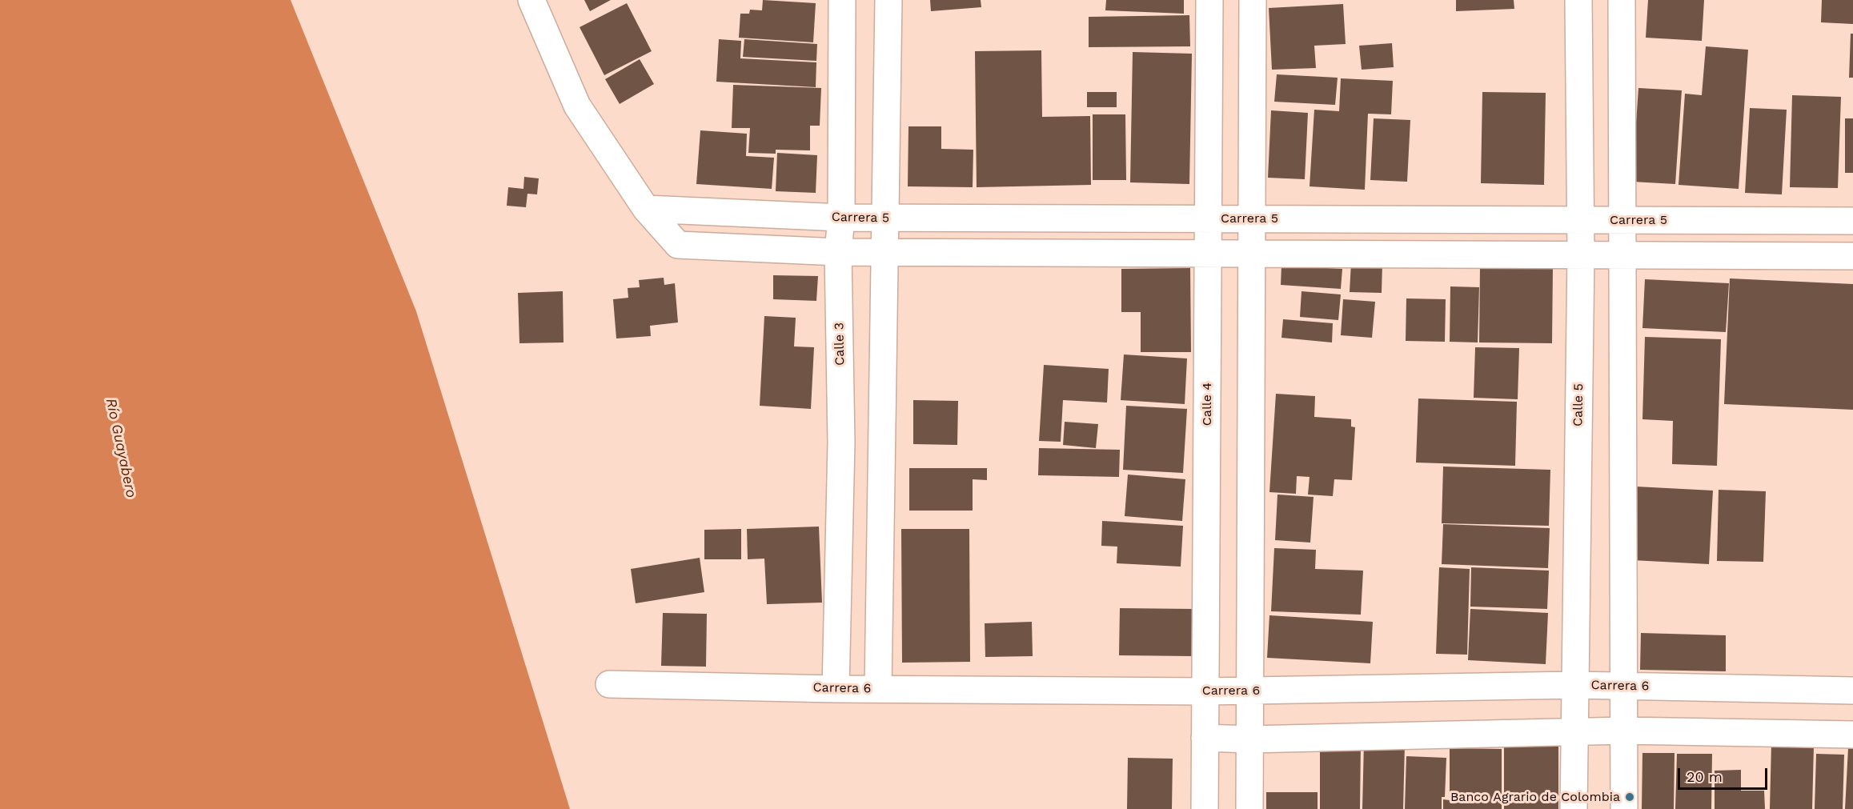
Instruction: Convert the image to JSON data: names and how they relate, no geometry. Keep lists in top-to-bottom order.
{
  "streets": {
    "street": [
      "Carrera 5",
      "Calle 3",
      "Calle 4",
      "Calle 5",
      "Carrera 6"
    ]
  },
  "crossings": [
    ["Carrera 5", "Calle 3"],
    ["Carrera 5", "Calle 4"],
    ["Carrera 5", "Calle 5"],
    ["Calle 3", "Carrera 6"],
    ["Calle 4", "Carrera 6"],
    ["Calle 5", "Carrera 6"]
  ],
  "water": ["Río Guayabero"],
  "places": ["Banco Agrario de Colombia"],
  "scale_bar": "20 m"
}
